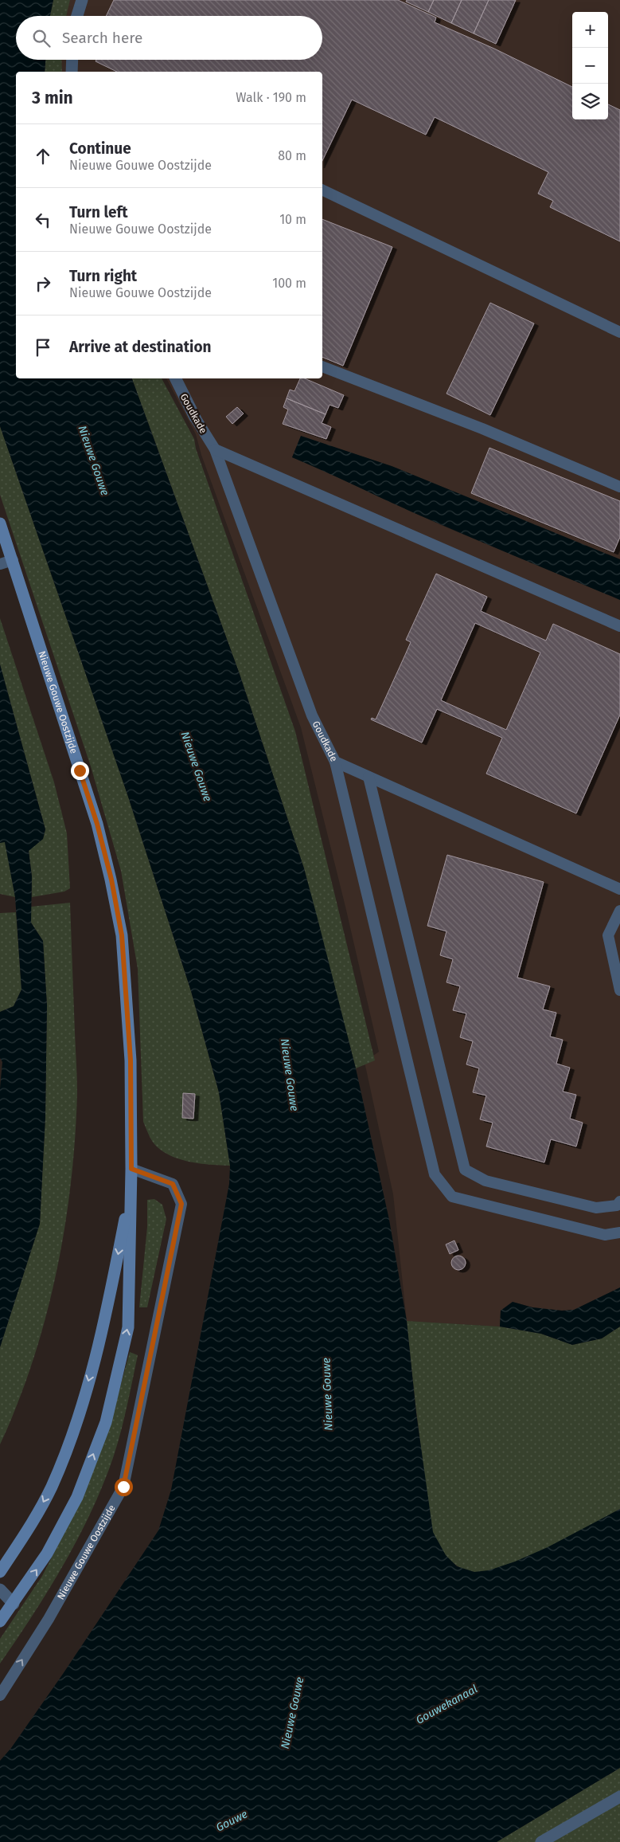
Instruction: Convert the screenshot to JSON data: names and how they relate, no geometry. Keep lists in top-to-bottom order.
{
  "streets": {
    "main road": ["Nieuwe Gouwe Oostzijde"],
    "street": ["Goudkade"]
  },
  "water": ["Nieuwe Gouwe", "Gouwekanaal", "Gouwe"],
  "page": {
    "map_buttons": ["+", "−"],
    "search": "Search here",
    "heading": ["3 min", "Walk · 190 m"],
    "list": [
      ["Continue", "Nieuwe Gouwe Oostzijde", "80 m"],
      ["Turn left", "Nieuwe Gouwe Oostzijde", "10 m"],
      ["Turn right", "Nieuwe Gouwe Oostzijde", "100 m"],
      "Arrive at destination"
    ]
  }
}
